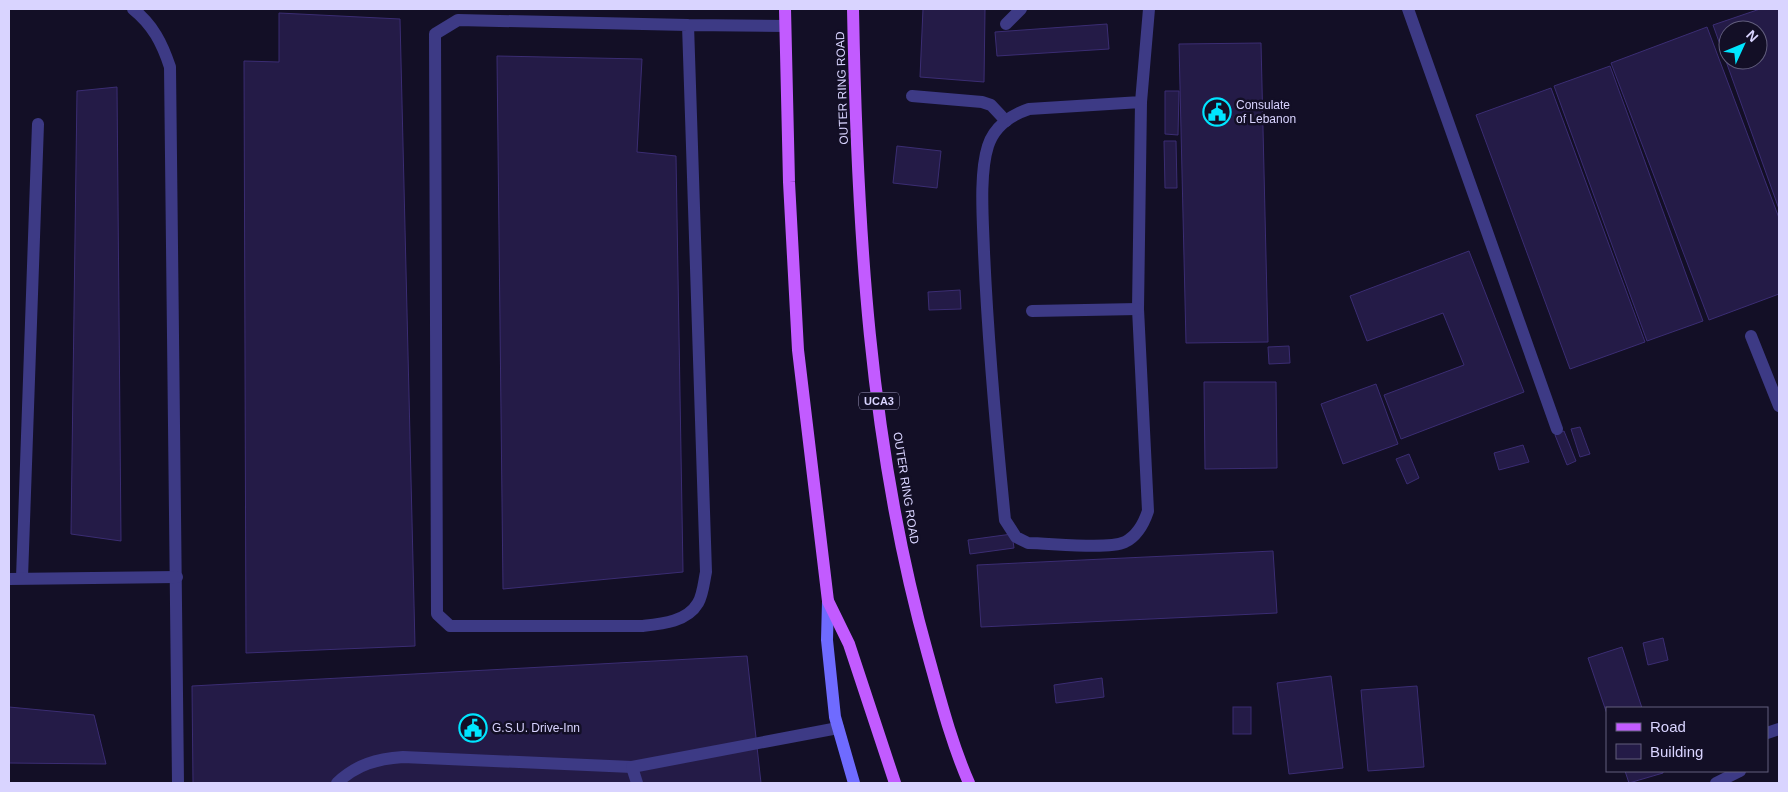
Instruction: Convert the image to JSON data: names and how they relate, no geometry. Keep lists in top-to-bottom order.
{
  "streets": {
    "main road": ["OUTER RING ROAD", "UCA3"]
  },
  "places": {
    "public building": ["Consulate of Lebanon", "G.S.U. Drive-Inn"]
  },
  "legend": ["Road", "Building"],
  "north": "top right"
}
